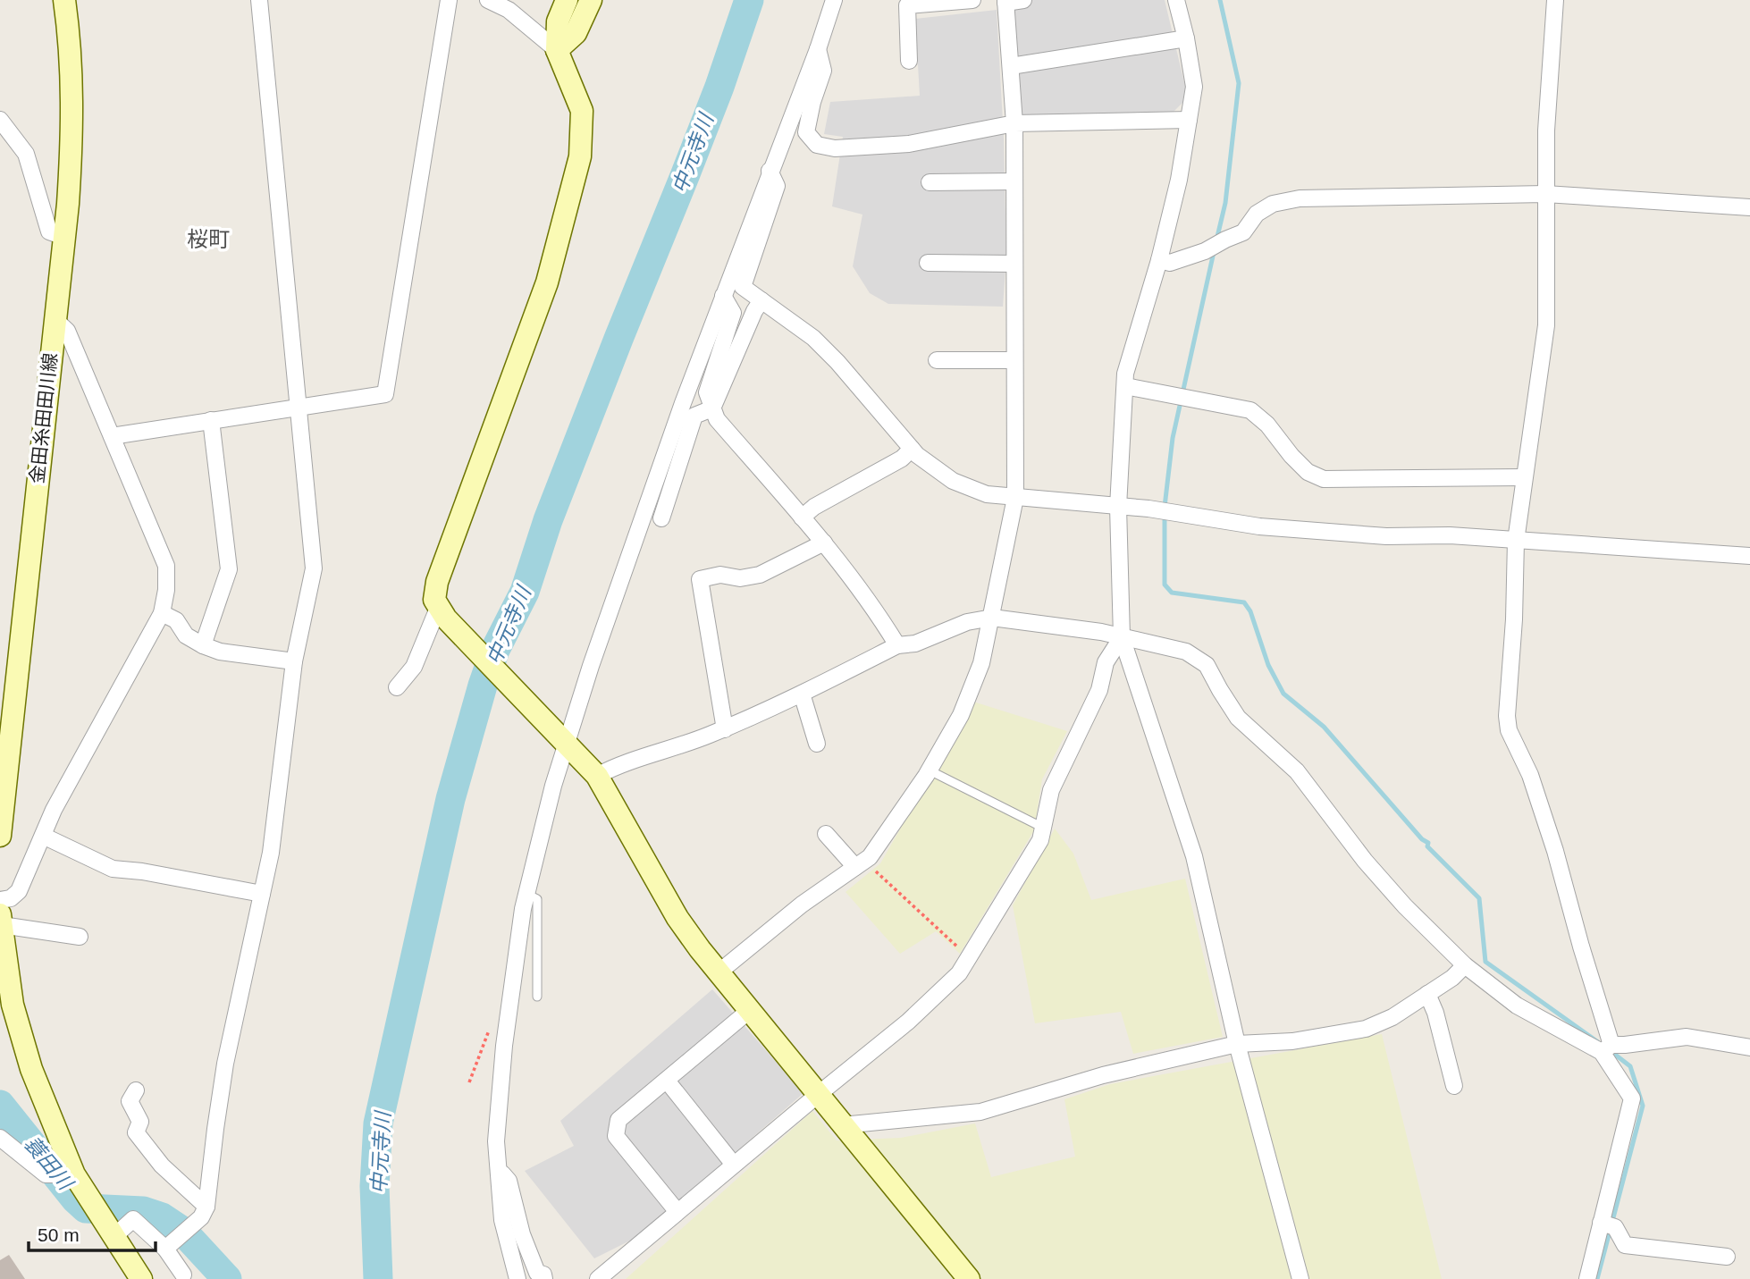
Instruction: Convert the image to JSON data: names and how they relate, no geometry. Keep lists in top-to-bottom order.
{
  "streets": {
    "street": ["金田糸田田川線"]
  },
  "districts": ["桜町"],
  "water": ["中元寺川", "蓑田川"],
  "scale_bar": "50 m"
}
